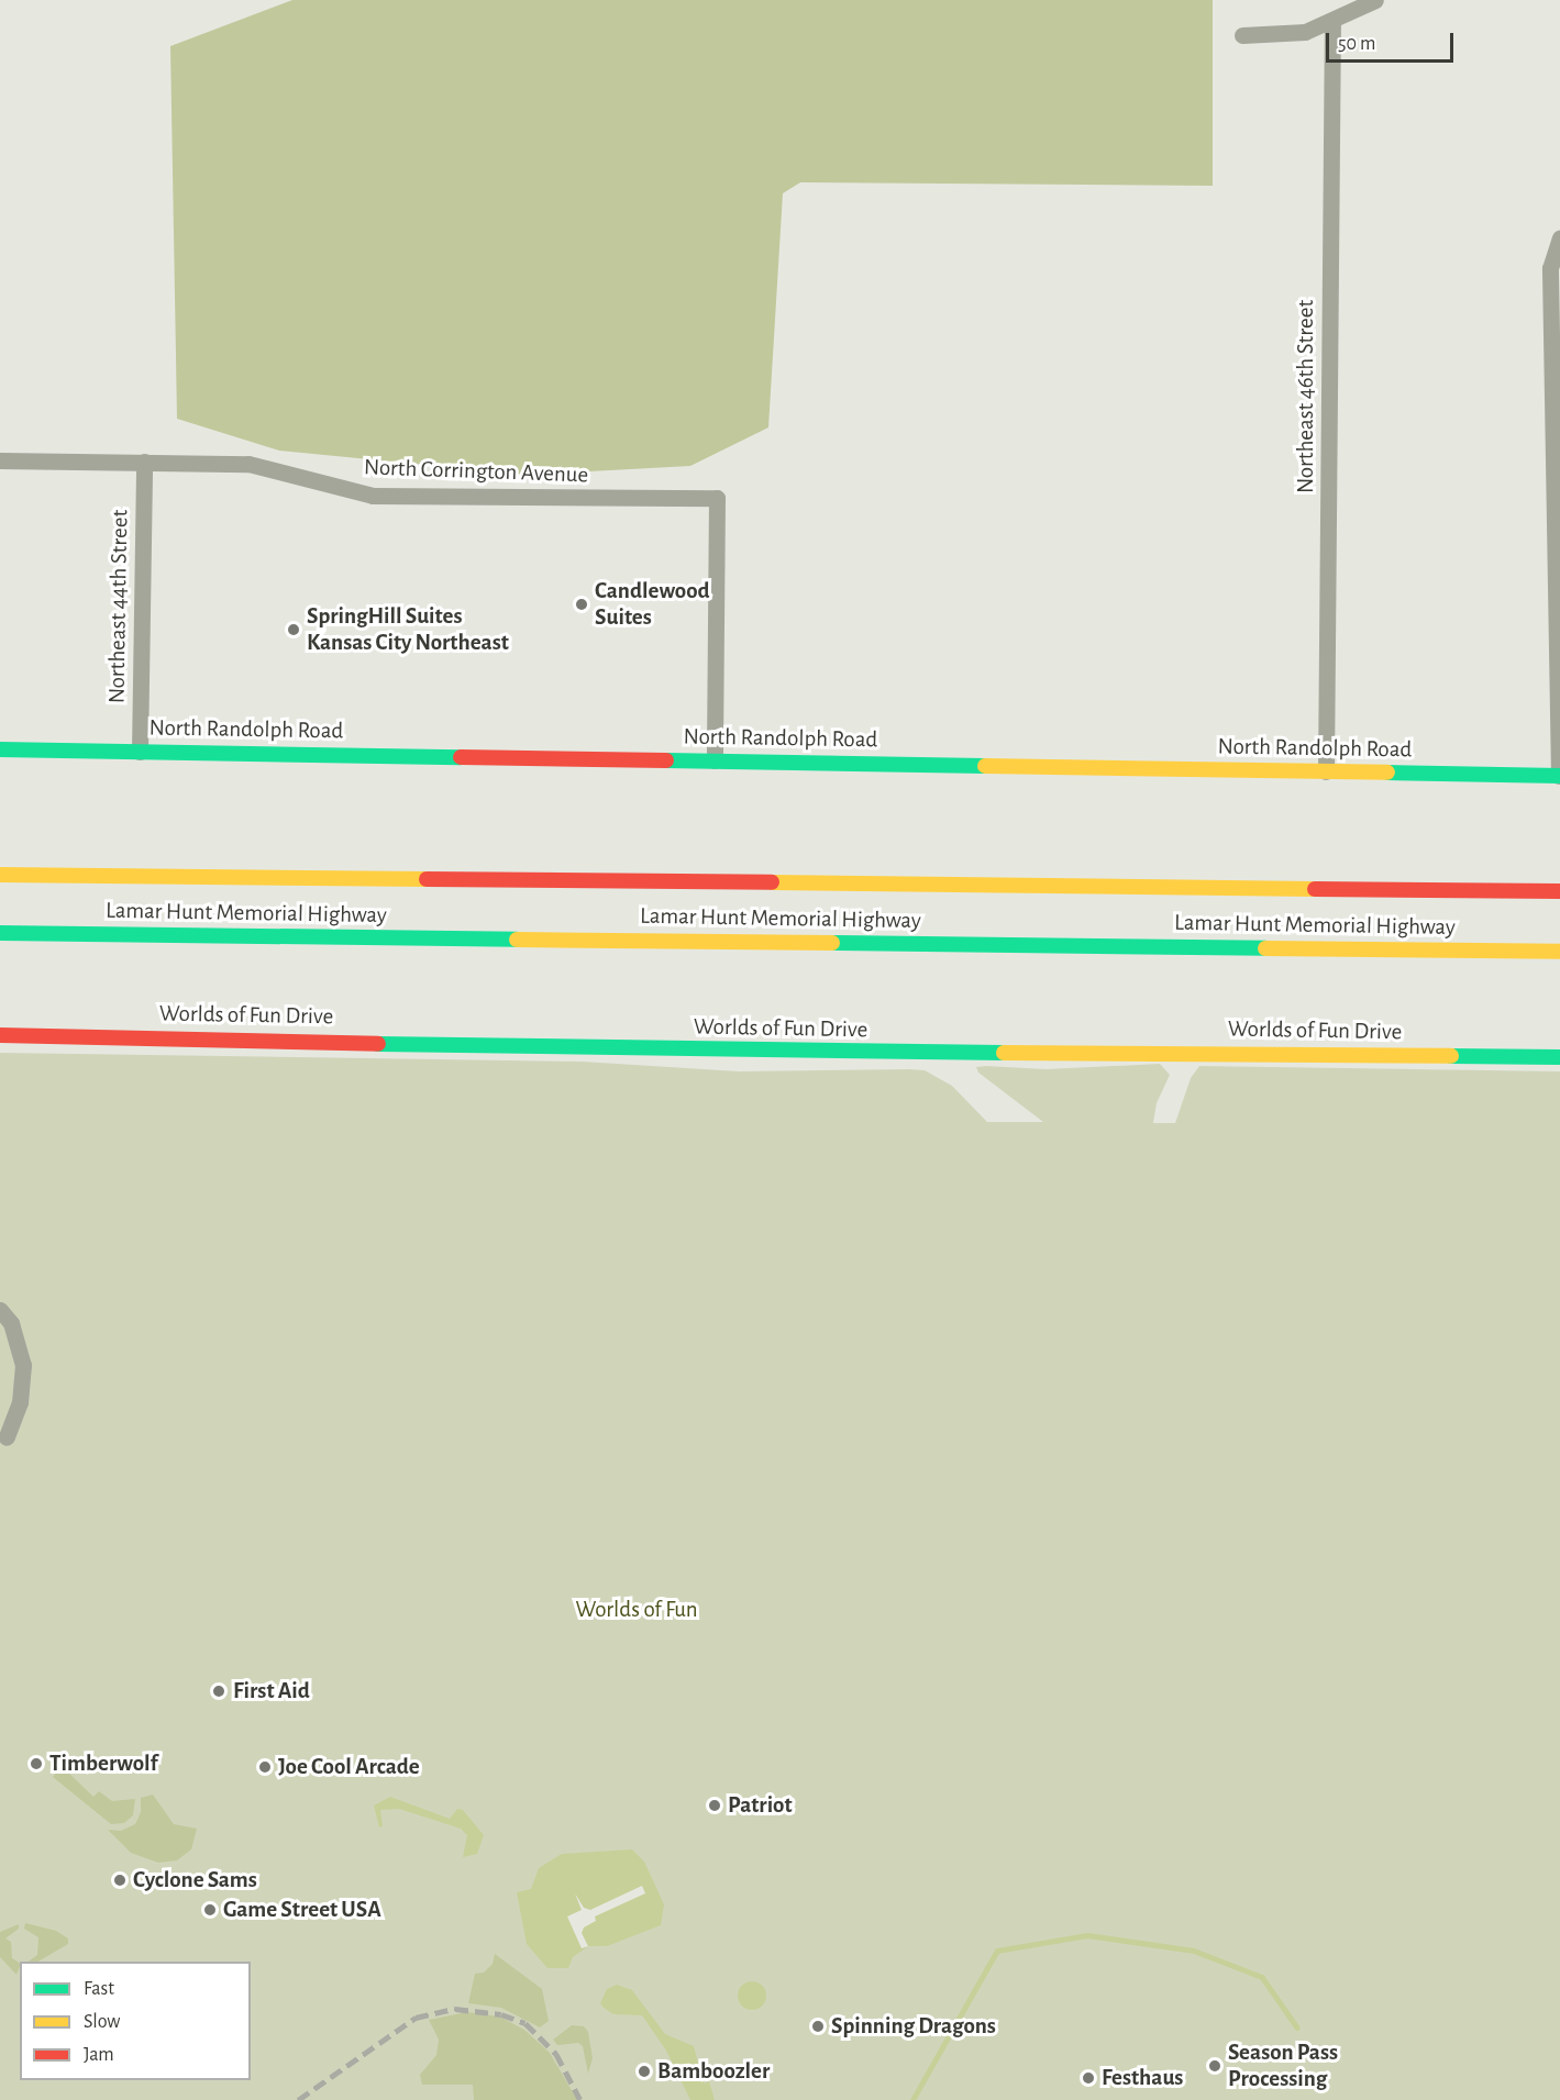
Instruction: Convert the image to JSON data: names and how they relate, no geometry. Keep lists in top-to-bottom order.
{
  "streets": {
    "main road": ["North Randolph Road", "Lamar Hunt Memorial Highway", "Worlds of Fun Drive"],
    "street": ["Northeast 46th Street", "North Corrington Avenue", "Northeast 44th Street"]
  },
  "crossings": [
    ["Northeast 46th Street", "North Randolph Road"],
    ["North Corrington Avenue", "Northeast 44th Street"],
    ["North Corrington Avenue", "North Randolph Road"],
    ["Northeast 44th Street", "North Randolph Road"]
  ],
  "parks": ["Worlds of Fun"],
  "places": [
    "Candlewood Suites",
    "SpringHill Suites Kansas City Northeast",
    "First Aid",
    "Timberwolf",
    "Joe Cool Arcade",
    "Patriot",
    "Cyclone Sams",
    "Game Street USA",
    "Spinning Dragons",
    "Season Pass Processing",
    "Bamboozler",
    "Festhaus"
  ],
  "legend": ["Fast", "Slow", "Jam"],
  "scale_bar": "50 m"
}
